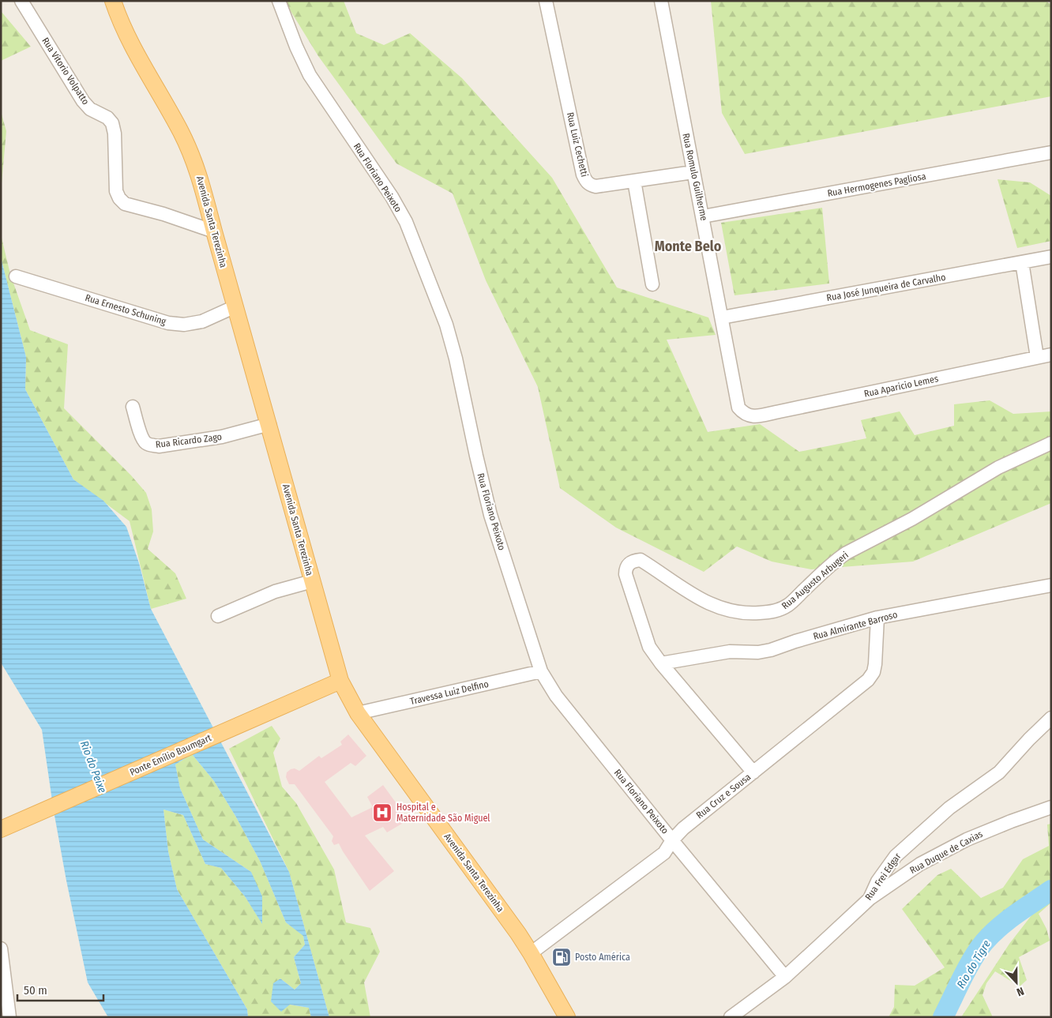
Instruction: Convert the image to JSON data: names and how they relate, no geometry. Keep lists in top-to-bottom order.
{
  "streets": {
    "main road": ["Avenida Santa Terezinha", "Ponte Emílio Baumgart"],
    "street": [
      "Rua Vitorio Volpatto",
      "Rua Luiz Cechetti",
      "Rua Romulo Guilherme",
      "Rua Floriano Peixoto",
      "Rua Hermogenes Pagliosa",
      "Rua José Junqueira de Carvalho",
      "Rua Ernesto Schuning",
      "Rua Aparicio Lemes",
      "Rua Ricardo Zago",
      "Rua Augusto Arbugeri",
      "Rua Almirante Barroso",
      "Travessa Luiz Delfino",
      "Rua Cruz e Sousa",
      "Rua Duque de Caxias",
      "Rua Frei Edgar"
    ]
  },
  "crossings": [
    ["Rua Vitorio Volpatto", "Avenida Santa Terezinha"],
    ["Rua Luiz Cechetti", "Rua Romulo Guilherme"],
    ["Rua Romulo Guilherme", "Rua Hermogenes Pagliosa"],
    ["Rua Romulo Guilherme", "Rua José Junqueira de Carvalho"],
    ["Rua Romulo Guilherme", "Rua Aparicio Lemes"],
    ["Rua Floriano Peixoto", "Travessa Luiz Delfino"],
    ["Rua Floriano Peixoto", "Rua Cruz e Sousa"],
    ["Rua Floriano Peixoto", "Rua Frei Edgar"],
    ["Avenida Santa Terezinha", "Rua Ernesto Schuning"],
    ["Avenida Santa Terezinha", "Rua Ricardo Zago"],
    ["Avenida Santa Terezinha", "Travessa Luiz Delfino"],
    ["Avenida Santa Terezinha", "Ponte Emílio Baumgart"],
    ["Avenida Santa Terezinha", "Rua Cruz e Sousa"],
    ["Rua Augusto Arbugeri", "Rua Almirante Barroso"],
    ["Rua Augusto Arbugeri", "Rua Cruz e Sousa"],
    ["Rua Almirante Barroso", "Rua Cruz e Sousa"],
    ["Rua Duque de Caxias", "Rua Frei Edgar"]
  ],
  "districts": ["Monte Belo"],
  "water": ["Rio do Peixe", "Rio do Tigre"],
  "places": {
    "hospital": ["Hospital e Maternidade São Miguel"],
    "fuel station": ["Posto América"]
  },
  "scale_bar": "50 m",
  "north": "bottom"
}
